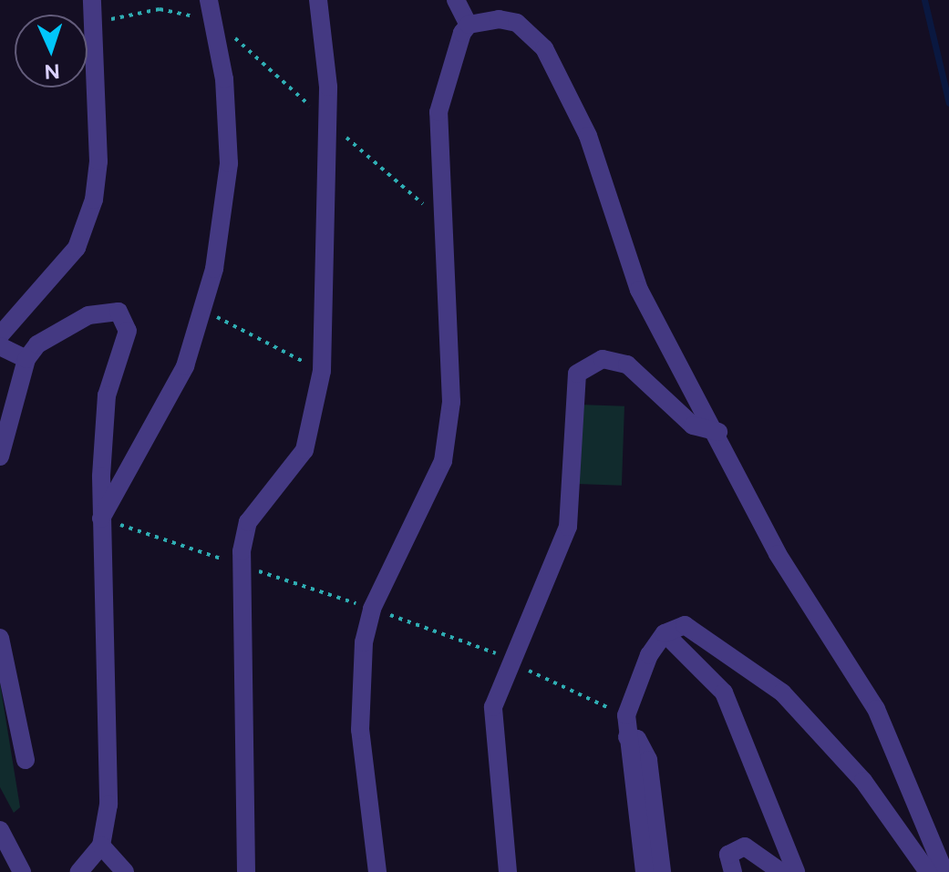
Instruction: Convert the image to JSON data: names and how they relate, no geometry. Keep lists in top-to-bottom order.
{
  "north": "bottom"
}
